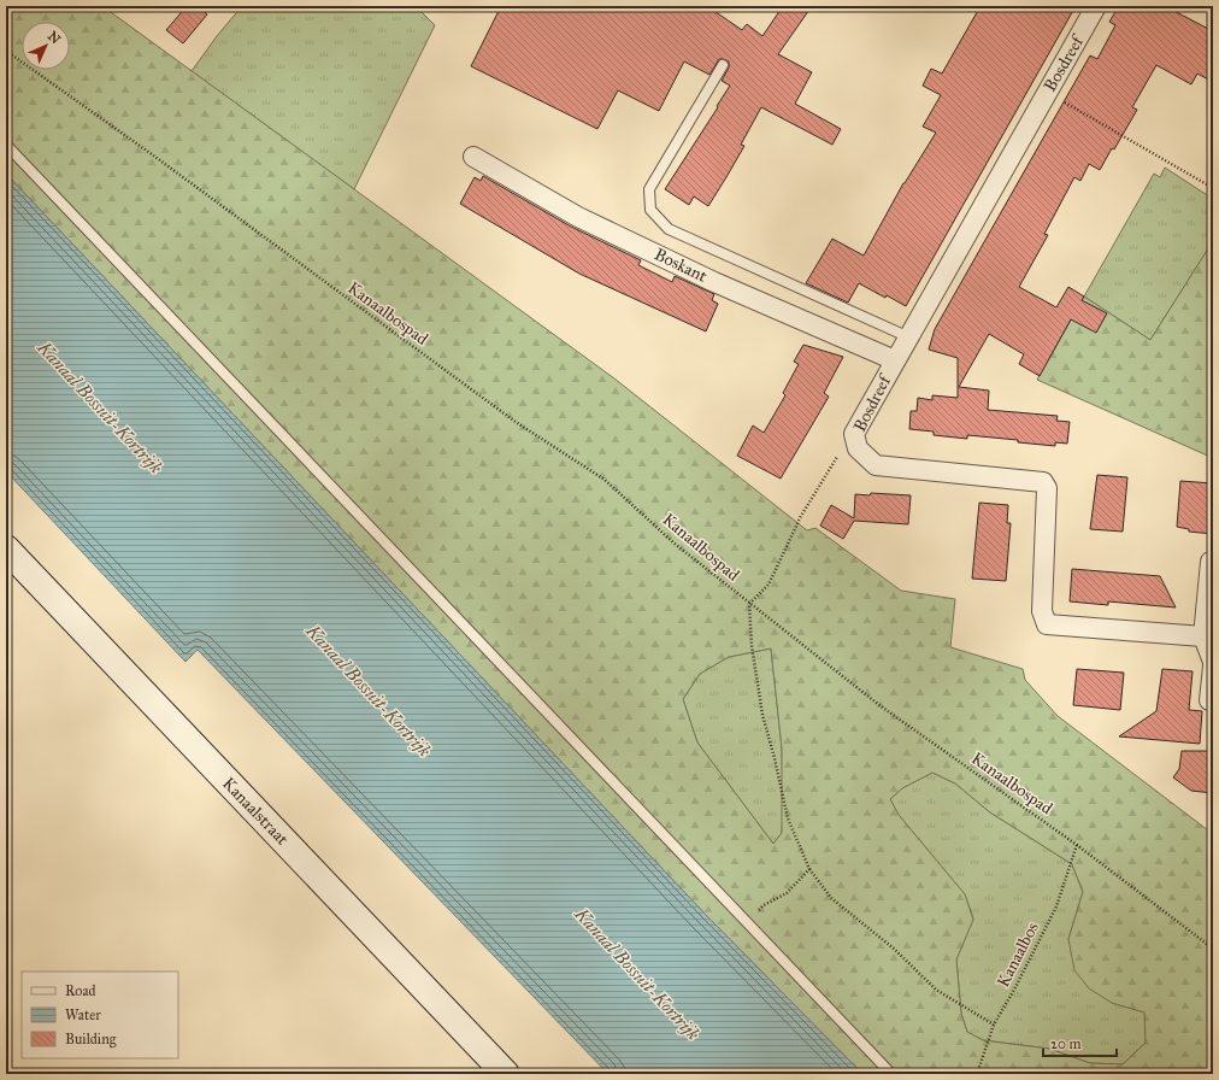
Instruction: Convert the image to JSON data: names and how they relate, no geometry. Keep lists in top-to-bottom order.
{
  "streets": {
    "street": ["Bosdreef", "Boskant", "Kanaalstraat"],
    "path": ["Kanaalbospad", "Kanaalbos"]
  },
  "crossings": [
    ["Bosdreef", "Boskant"],
    ["Kanaalbospad", "Kanaalbos"]
  ],
  "water": ["Kanaal Bossuit-Kortrijk"],
  "legend": ["Road", "Water", "Building"],
  "scale_bar": "20 m",
  "north": "top right"
}
